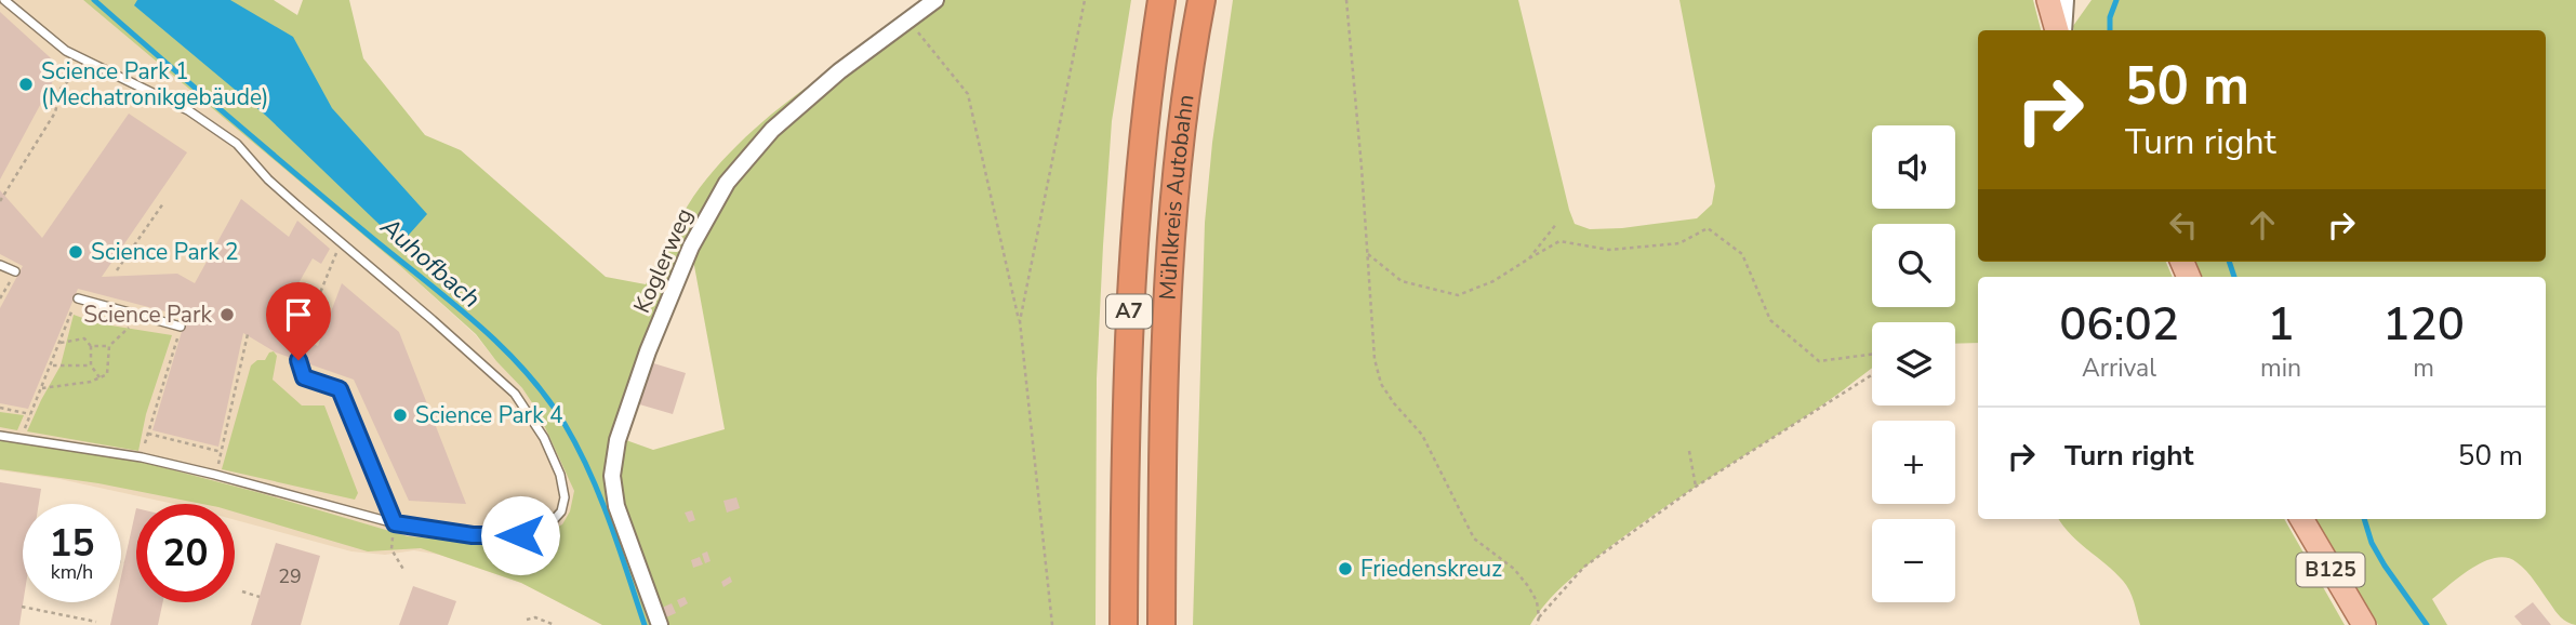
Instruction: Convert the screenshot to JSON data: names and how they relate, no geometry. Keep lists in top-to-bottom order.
{
  "streets": {
    "highway": ["Mühlkreis Autobahn", "A7"],
    "main road": ["B125"],
    "street": ["Koglerweg"]
  },
  "water": ["Auhofbach"],
  "places": [
    "Science Park 1 (Mechatronikgebäude)",
    "Science Park 2",
    "Science Park",
    "Science Park 4",
    "Friedenskreuz"
  ],
  "house_numbers": ["29"],
  "page": {
    "turn": ["50 m", "Turn right"],
    "map_buttons": ["+", "−"],
    "eta": [
      "06:02",
      "Arrival",
      "1",
      "min",
      "120",
      "m"
    ],
    "list": [
      {
        "name": "Turn right",
        "value": "50 m"
      }
    ],
    "speed": "15 km/h",
    "limit": "20"
  }
}
